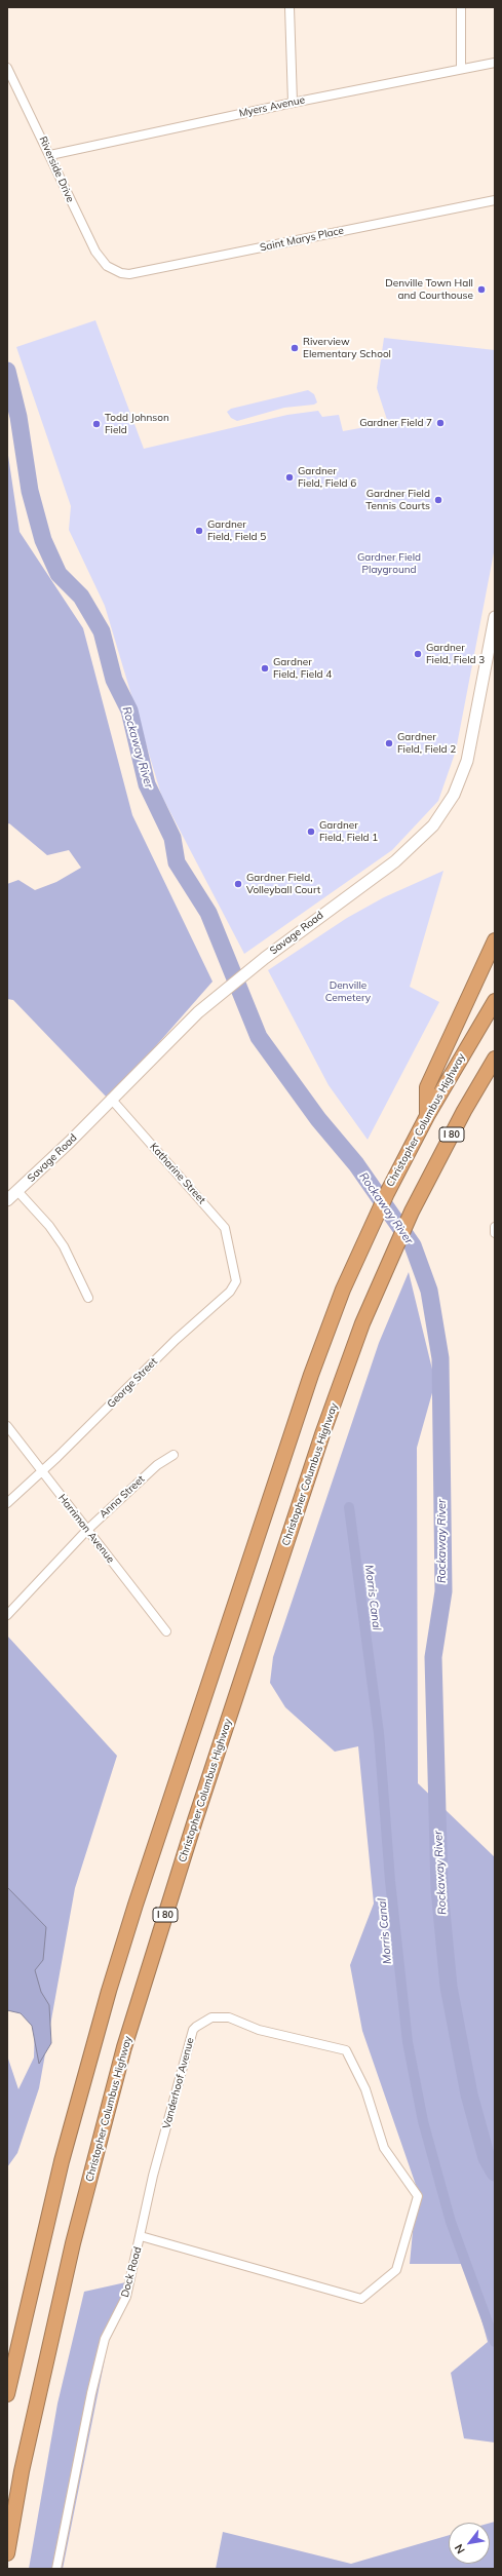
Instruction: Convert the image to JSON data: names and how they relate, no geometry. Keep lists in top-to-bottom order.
{
  "streets": {
    "highway": ["Christopher Columbus Highway", "I 80"],
    "street": [
      "Myers Avenue",
      "Riverside Drive",
      "Saint Marys Place",
      "Savage Road",
      "Katharine Street",
      "George Street",
      "Anna Street",
      "Harriman Avenue",
      "Vanderhoof Avenue",
      "Dock Road"
    ]
  },
  "crossings": [
    ["Myers Avenue", "Riverside Drive"],
    ["Riverside Drive", "Saint Marys Place"],
    ["Savage Road", "Katharine Street"],
    ["Katharine Street", "George Street"],
    ["George Street", "Harriman Avenue"],
    ["Anna Street", "Harriman Avenue"],
    ["Vanderhoof Avenue", "Dock Road"]
  ],
  "water": ["Rockaway River", "Morris Canal"],
  "parks": ["Gardner Field Playground", "Denville Cemetery"],
  "places": [
    "Denville Town Hall and Courthouse",
    "Riverview Elementary School",
    "Gardner Field 7",
    "Todd Johnson Field",
    "Gardner Field, Field 6",
    "Gardner Field Tennis Courts",
    "Gardner Field, Field 5",
    "Gardner Field, Field 3",
    "Gardner Field, Field 4",
    "Gardner Field, Field 2",
    "Gardner Field, Field 1",
    "Gardner Field, Volleyball Court"
  ],
  "north": "bottom left"
}
